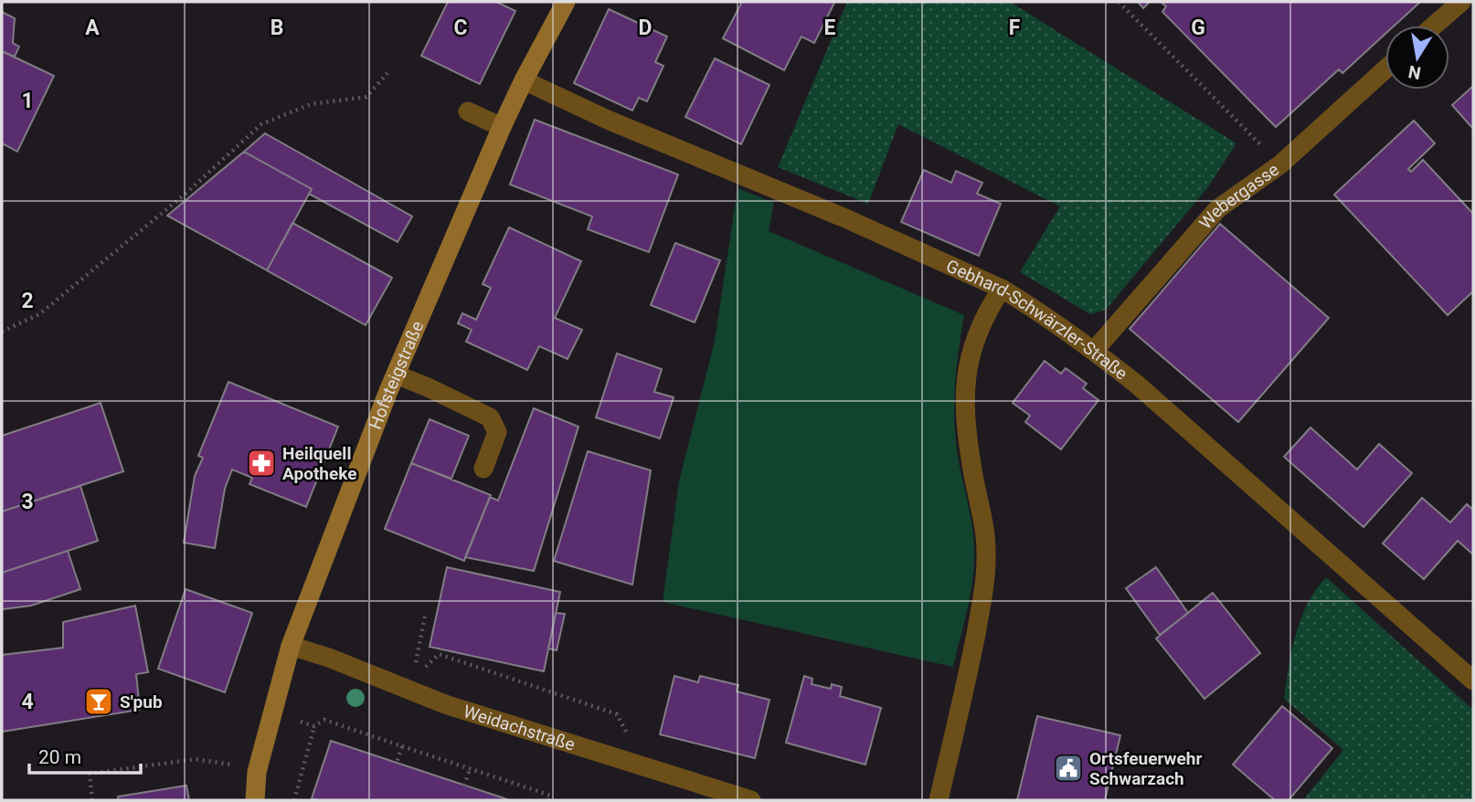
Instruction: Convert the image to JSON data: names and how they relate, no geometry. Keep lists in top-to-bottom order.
{
  "streets": {
    "main road": ["Hofsteigstraße"],
    "street": ["Webergasse", "Gebhard-Schwärzler-Straße", "Weidachstraße"]
  },
  "crossings": [
    ["Webergasse", "Gebhard-Schwärzler-Straße"],
    ["Gebhard-Schwärzler-Straße", "Hofsteigstraße"],
    ["Hofsteigstraße", "Weidachstraße"]
  ],
  "places": {
    "pharmacy": ["Heilquell Apotheke"],
    "bar": ["S'pub"],
    "public building": ["Ortsfeuerwehr Schwarzach"]
  },
  "scale_bar": "20 m",
  "north": "bottom",
  "grid": {
    "columns": [
      "A",
      "B",
      "C",
      "D",
      "E",
      "F",
      "G"
    ],
    "rows": [
      "1",
      "2",
      "3",
      "4"
    ]
  }
}
